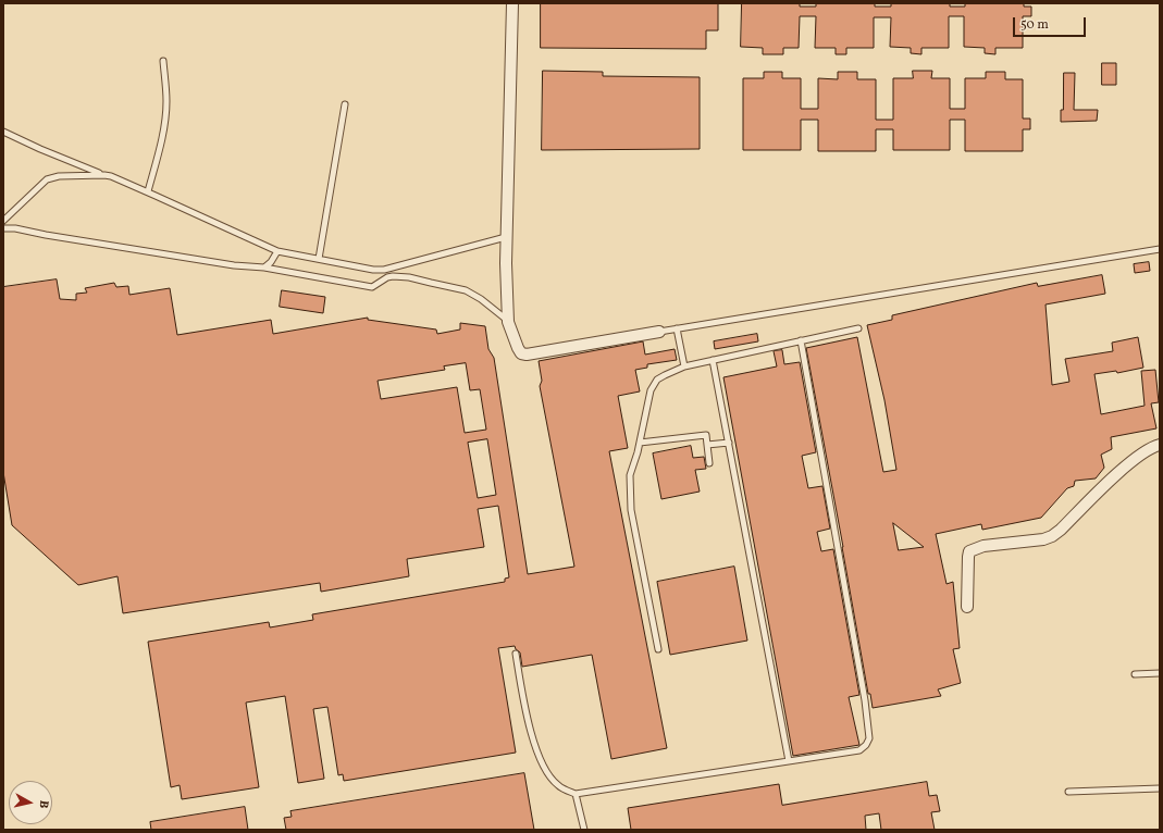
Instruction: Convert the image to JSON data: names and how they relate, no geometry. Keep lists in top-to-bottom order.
{
  "scale_bar": "50 m",
  "north": "right"
}
